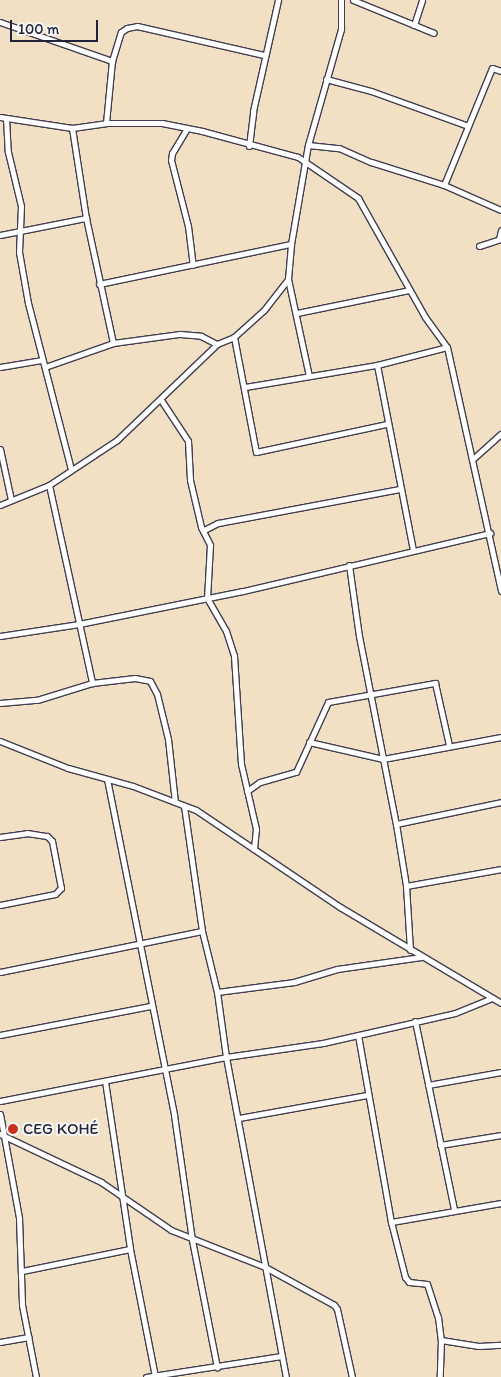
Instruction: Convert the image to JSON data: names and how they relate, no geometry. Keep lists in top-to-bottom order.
{
  "places": ["CEG KOHÉ"],
  "scale_bar": "100 m"
}
